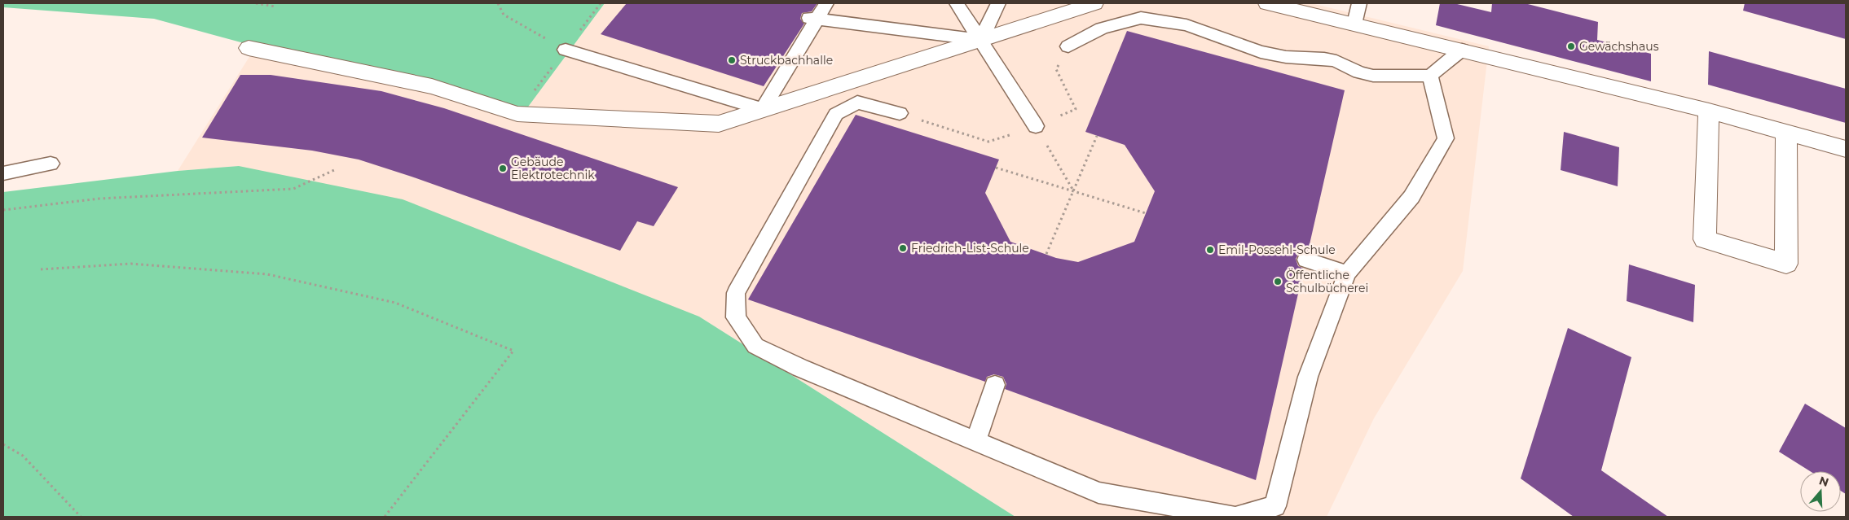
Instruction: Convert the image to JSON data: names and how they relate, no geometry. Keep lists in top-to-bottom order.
{
  "places": [
    "Gewächshaus",
    "Struckbachhalle",
    "Gebäude Elektrotechnik",
    "Friedrich-List-Schule",
    "Emil-Possehl-Schule",
    "Öffentliche Schulbücherei"
  ],
  "north": "top"
}
